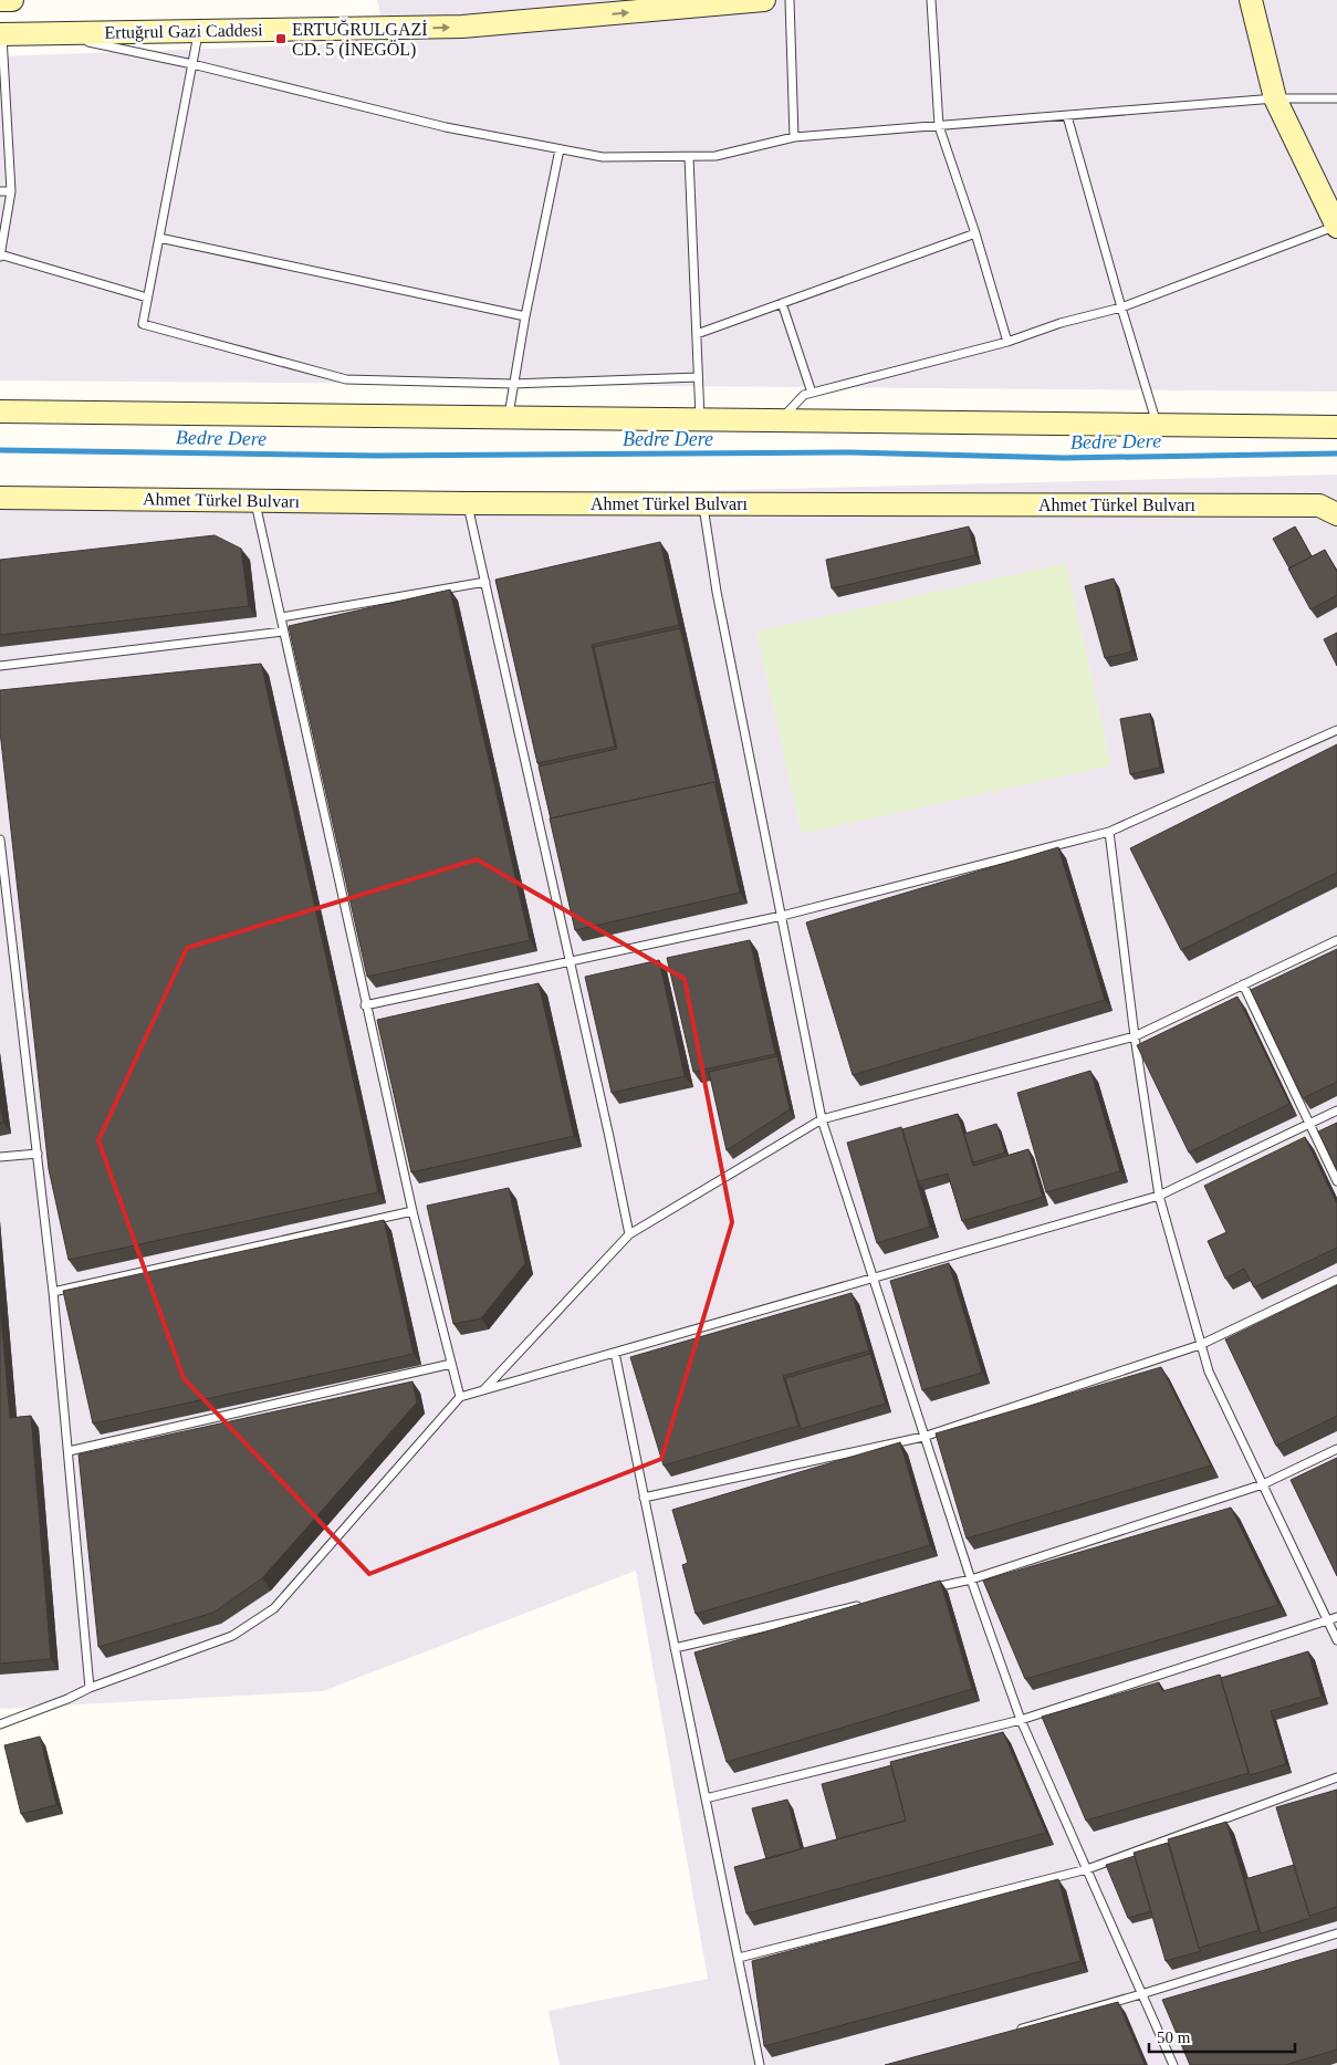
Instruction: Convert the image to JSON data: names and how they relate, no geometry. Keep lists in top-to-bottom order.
{
  "streets": {
    "street": ["Ertuğrul Gazi Caddesi", "Ahmet Türkel Bulvarı"]
  },
  "one_way": ["Ertuğrul Gazi Caddesi"],
  "water": ["Bedre Dere"],
  "places": {
    "transit": ["ERTUĞRULGAZİ CD. 5 (İNEGÖL)"]
  },
  "scale_bar": "50 m"
}
